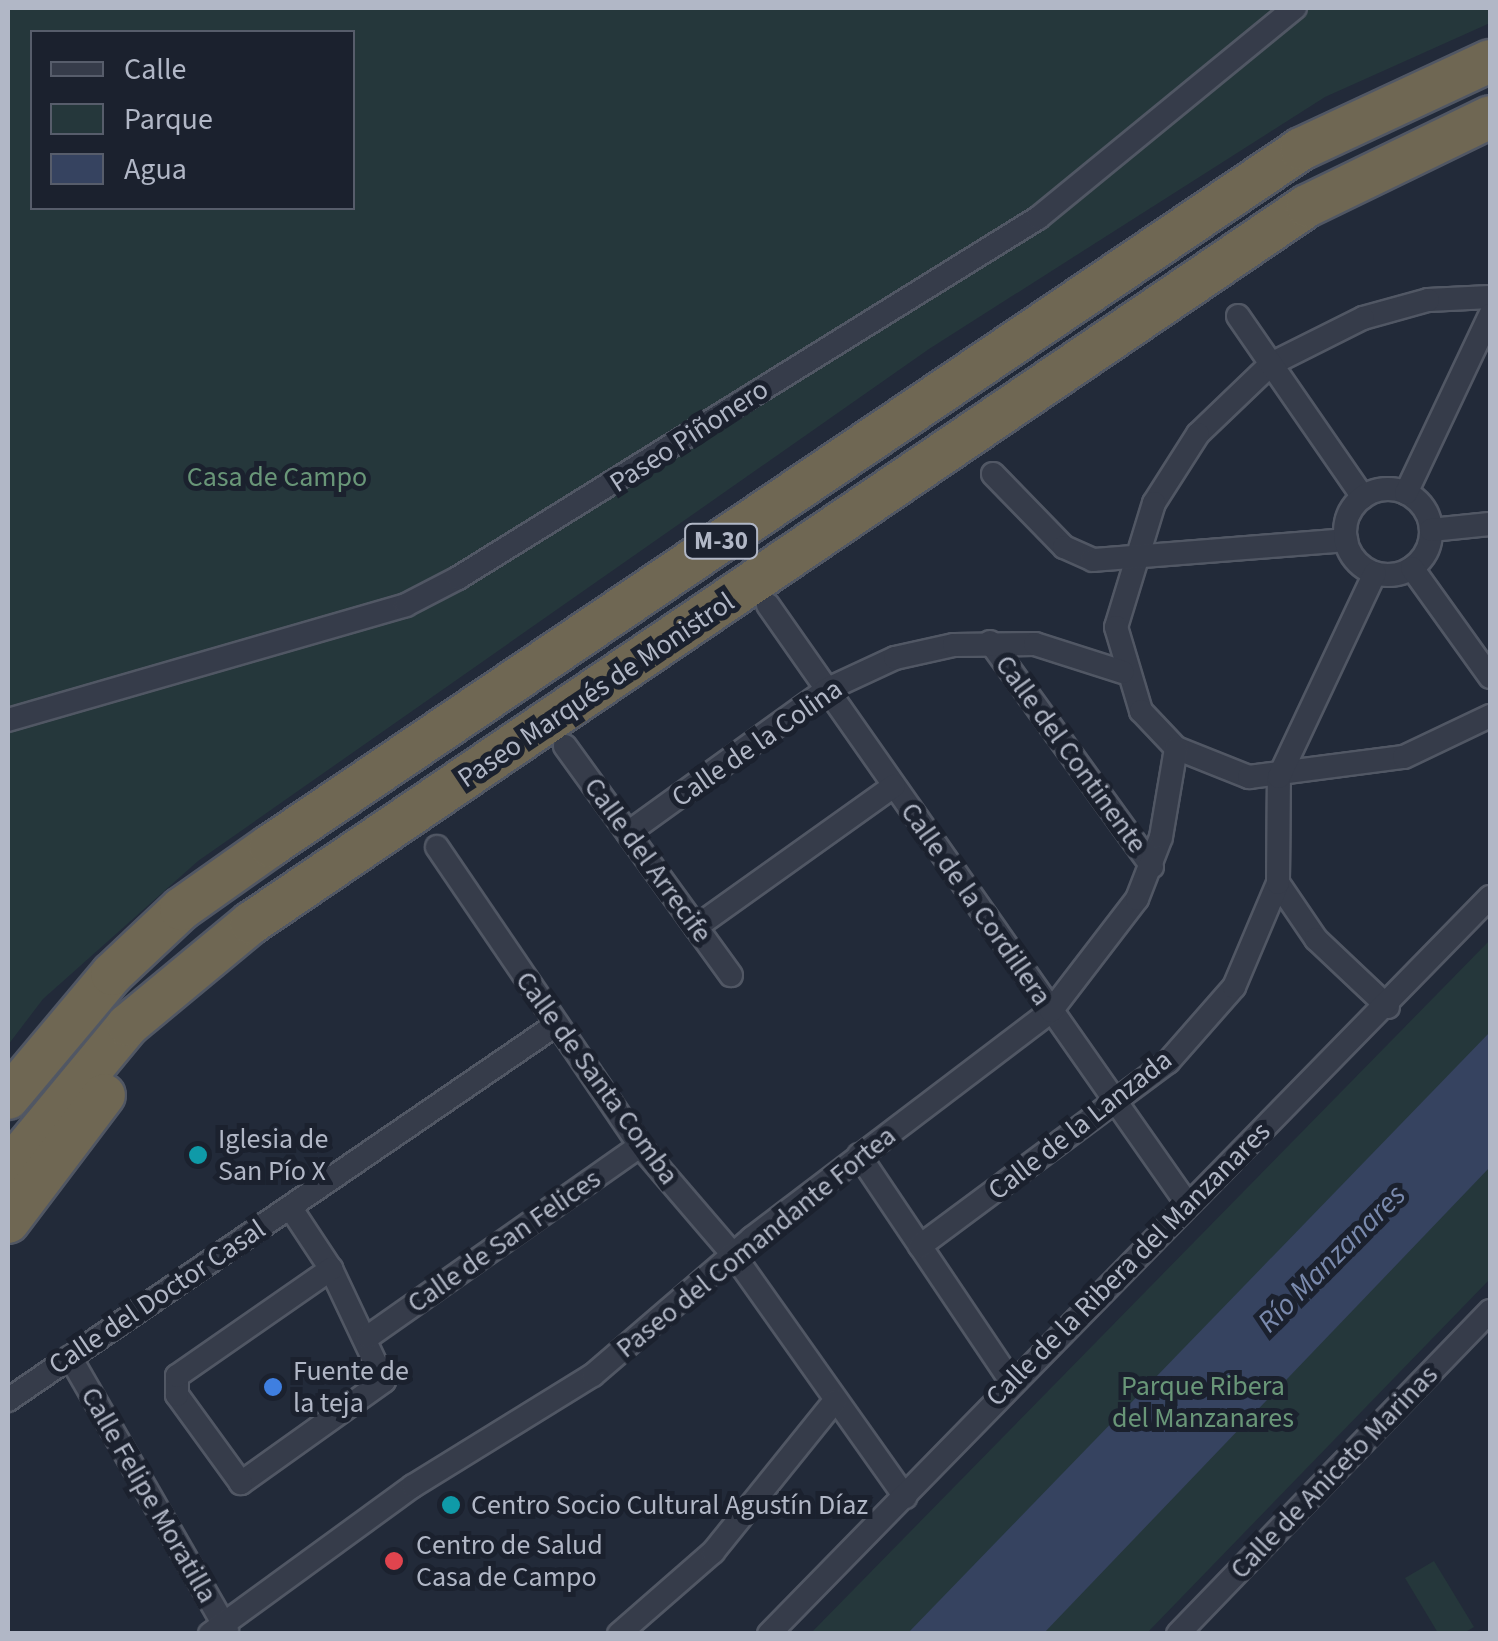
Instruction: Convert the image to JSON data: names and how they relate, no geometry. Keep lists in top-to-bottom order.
{
  "streets": {
    "highway": ["M-30", "Paseo Marqués de Monistrol"],
    "street": [
      "Paseo Piñonero",
      "Calle de la Colina",
      "Calle del Continente",
      "Calle del Arrecife",
      "Calle de la Cordillera",
      "Calle de Santa Comba",
      "Calle de la Lanzada",
      "Calle de San Felices",
      "Paseo del Comandante Fortea",
      "Calle de la Ribera del Manzanares",
      "Calle del Doctor Casal",
      "Calle de Aniceto Marinas",
      "Calle Felipe Moratilla"
    ]
  },
  "crossings": [
    ["Calle de la Colina", "Calle del Continente"],
    ["Calle de la Colina", "Calle del Arrecife"],
    ["Calle de la Colina", "Calle de la Cordillera"],
    ["Calle del Continente", "Paseo del Comandante Fortea"],
    ["Calle de la Cordillera", "Calle de la Lanzada"],
    ["Calle de la Cordillera", "Paseo del Comandante Fortea"],
    ["Calle de la Cordillera", "Calle de la Ribera del Manzanares"],
    ["Calle de Santa Comba", "Calle de San Felices"],
    ["Calle de Santa Comba", "Paseo del Comandante Fortea"],
    ["Calle de Santa Comba", "Calle de la Ribera del Manzanares"],
    ["Calle de Santa Comba", "Calle del Doctor Casal"],
    ["Paseo del Comandante Fortea", "Calle Felipe Moratilla"],
    ["Calle del Doctor Casal", "Calle Felipe Moratilla"]
  ],
  "water": ["Río Manzanares"],
  "parks": ["Casa de Campo", "Parque Ribera del Manzanares"],
  "places": [
    "Iglesia de San Pío X",
    "Fuente de la teja",
    "Centro Socio Cultural Agustín Díaz",
    "Centro de Salud Casa de Campo"
  ],
  "legend": ["Calle", "Parque", "Agua"]
}
